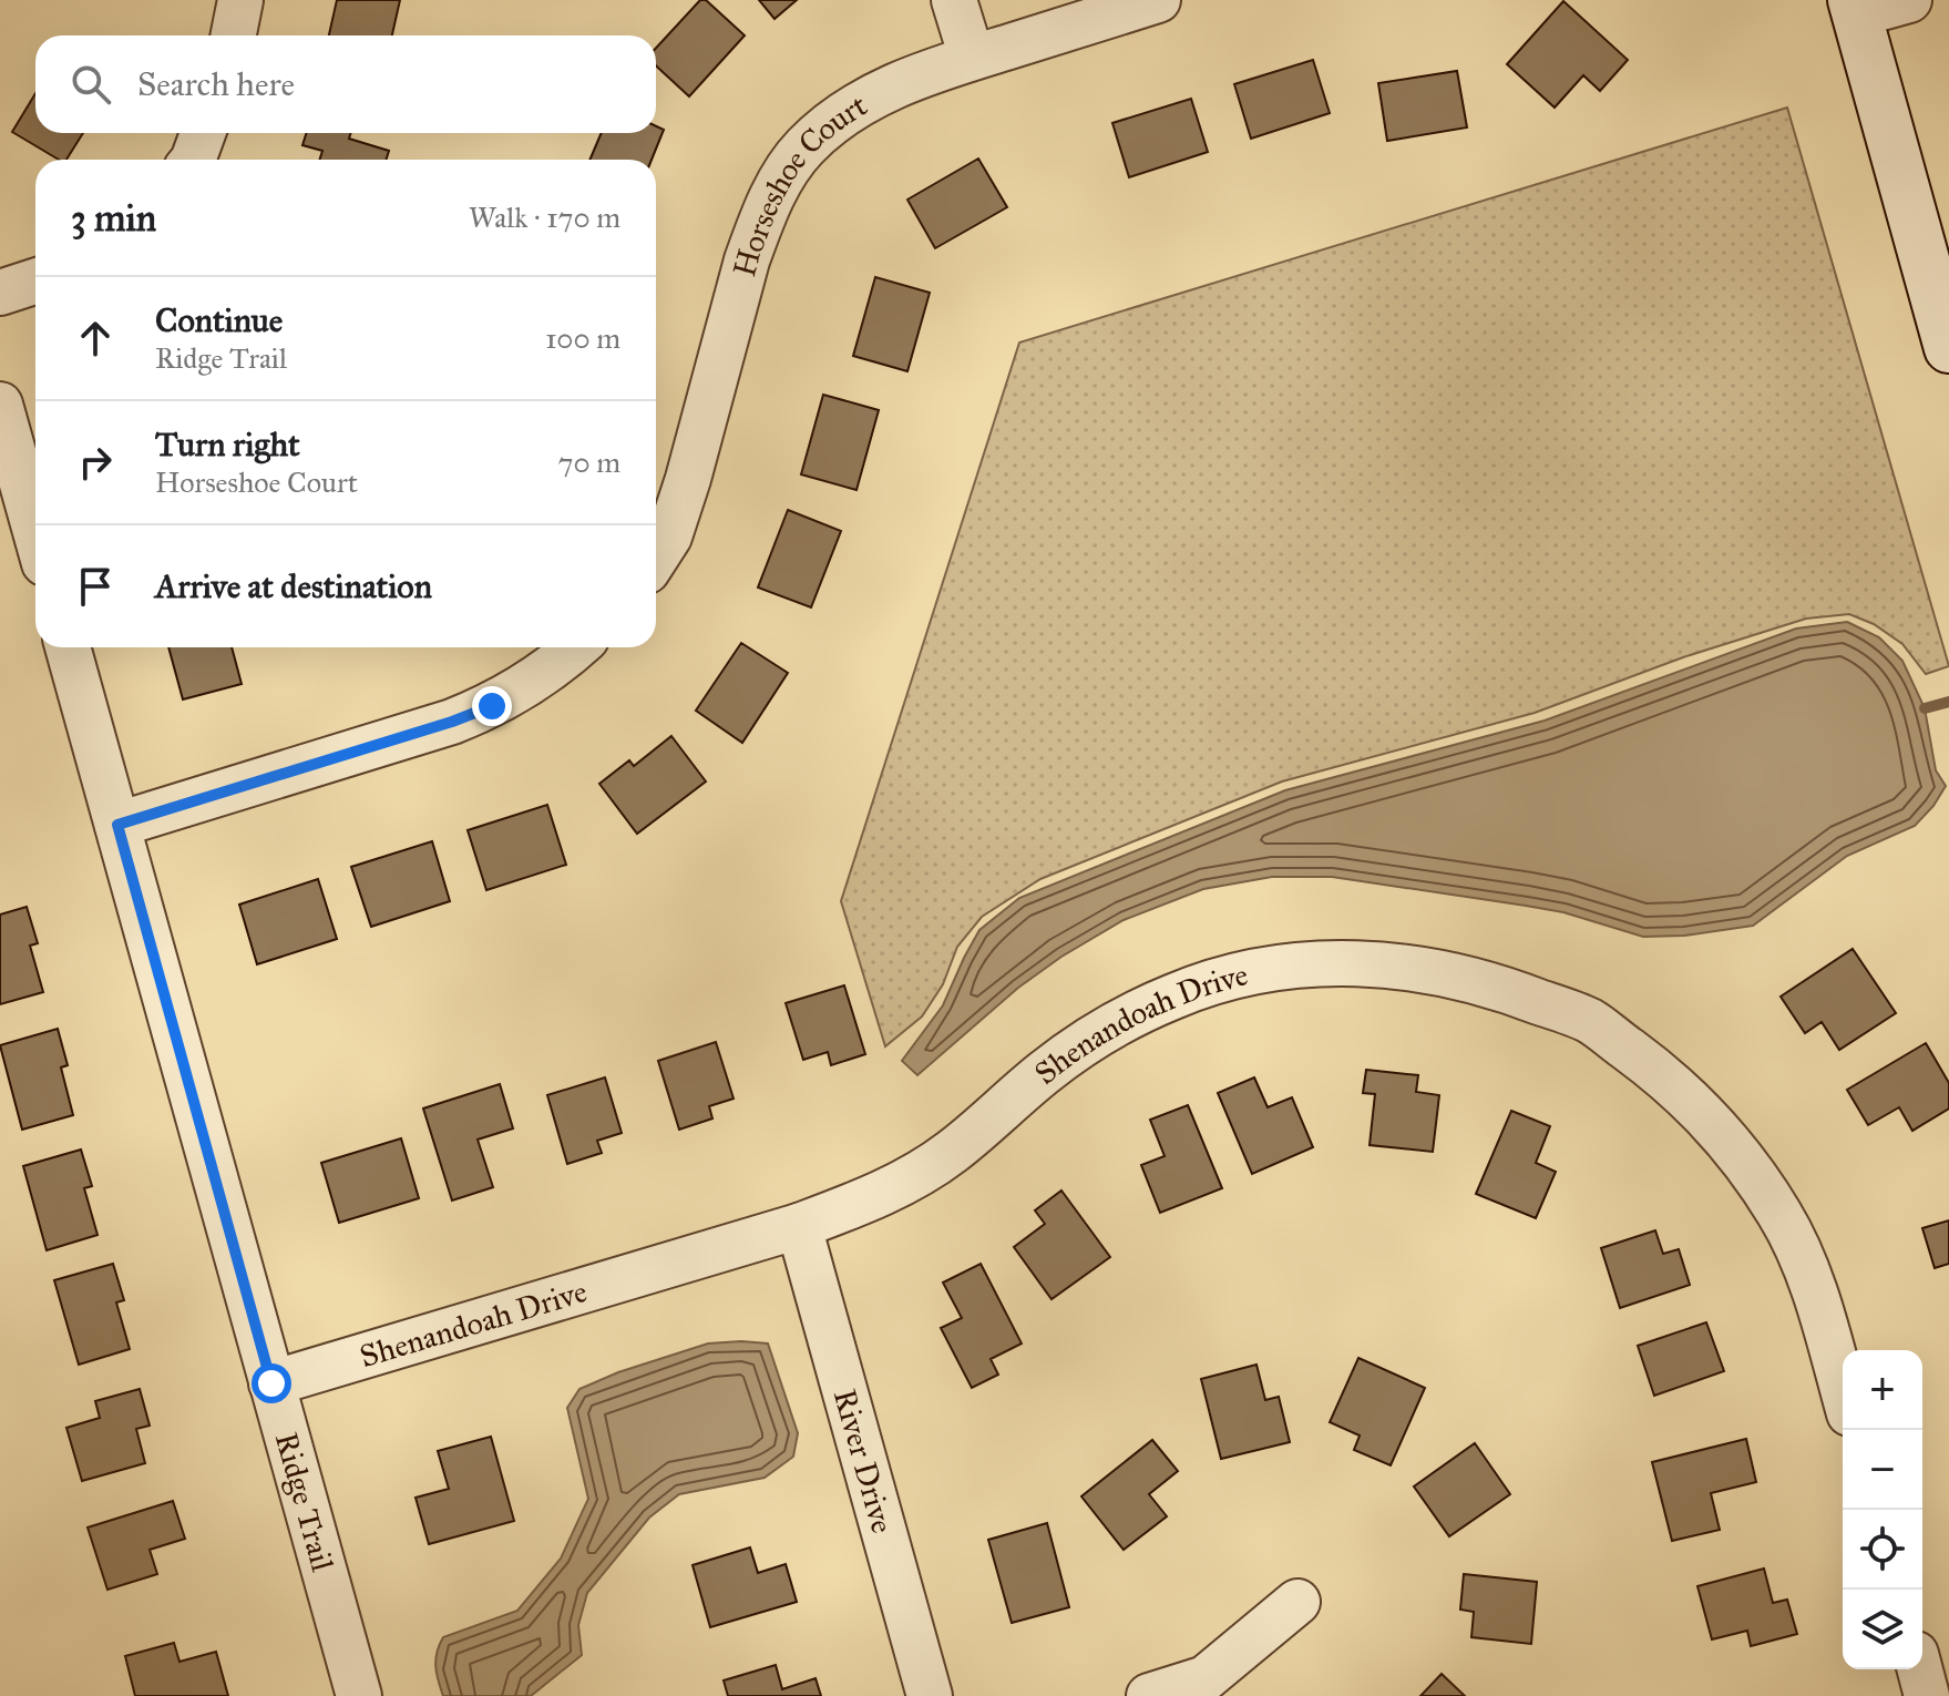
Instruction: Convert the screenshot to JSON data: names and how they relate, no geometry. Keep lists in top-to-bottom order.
{
  "streets": {
    "street": [
      "Horseshoe Court",
      "Shenandoah Drive",
      "River Drive",
      "Ridge Trail"
    ]
  },
  "crossings": [
    ["Shenandoah Drive", "River Drive"],
    ["Shenandoah Drive", "Ridge Trail"]
  ],
  "page": {
    "search": "Search here",
    "heading": ["3 min", "Walk · 170 m"],
    "list": [
      ["Continue", "Ridge Trail", "100 m"],
      ["Turn right", "Horseshoe Court", "70 m"],
      "Arrive at destination"
    ],
    "map_buttons": ["+", "−"]
  }
}
